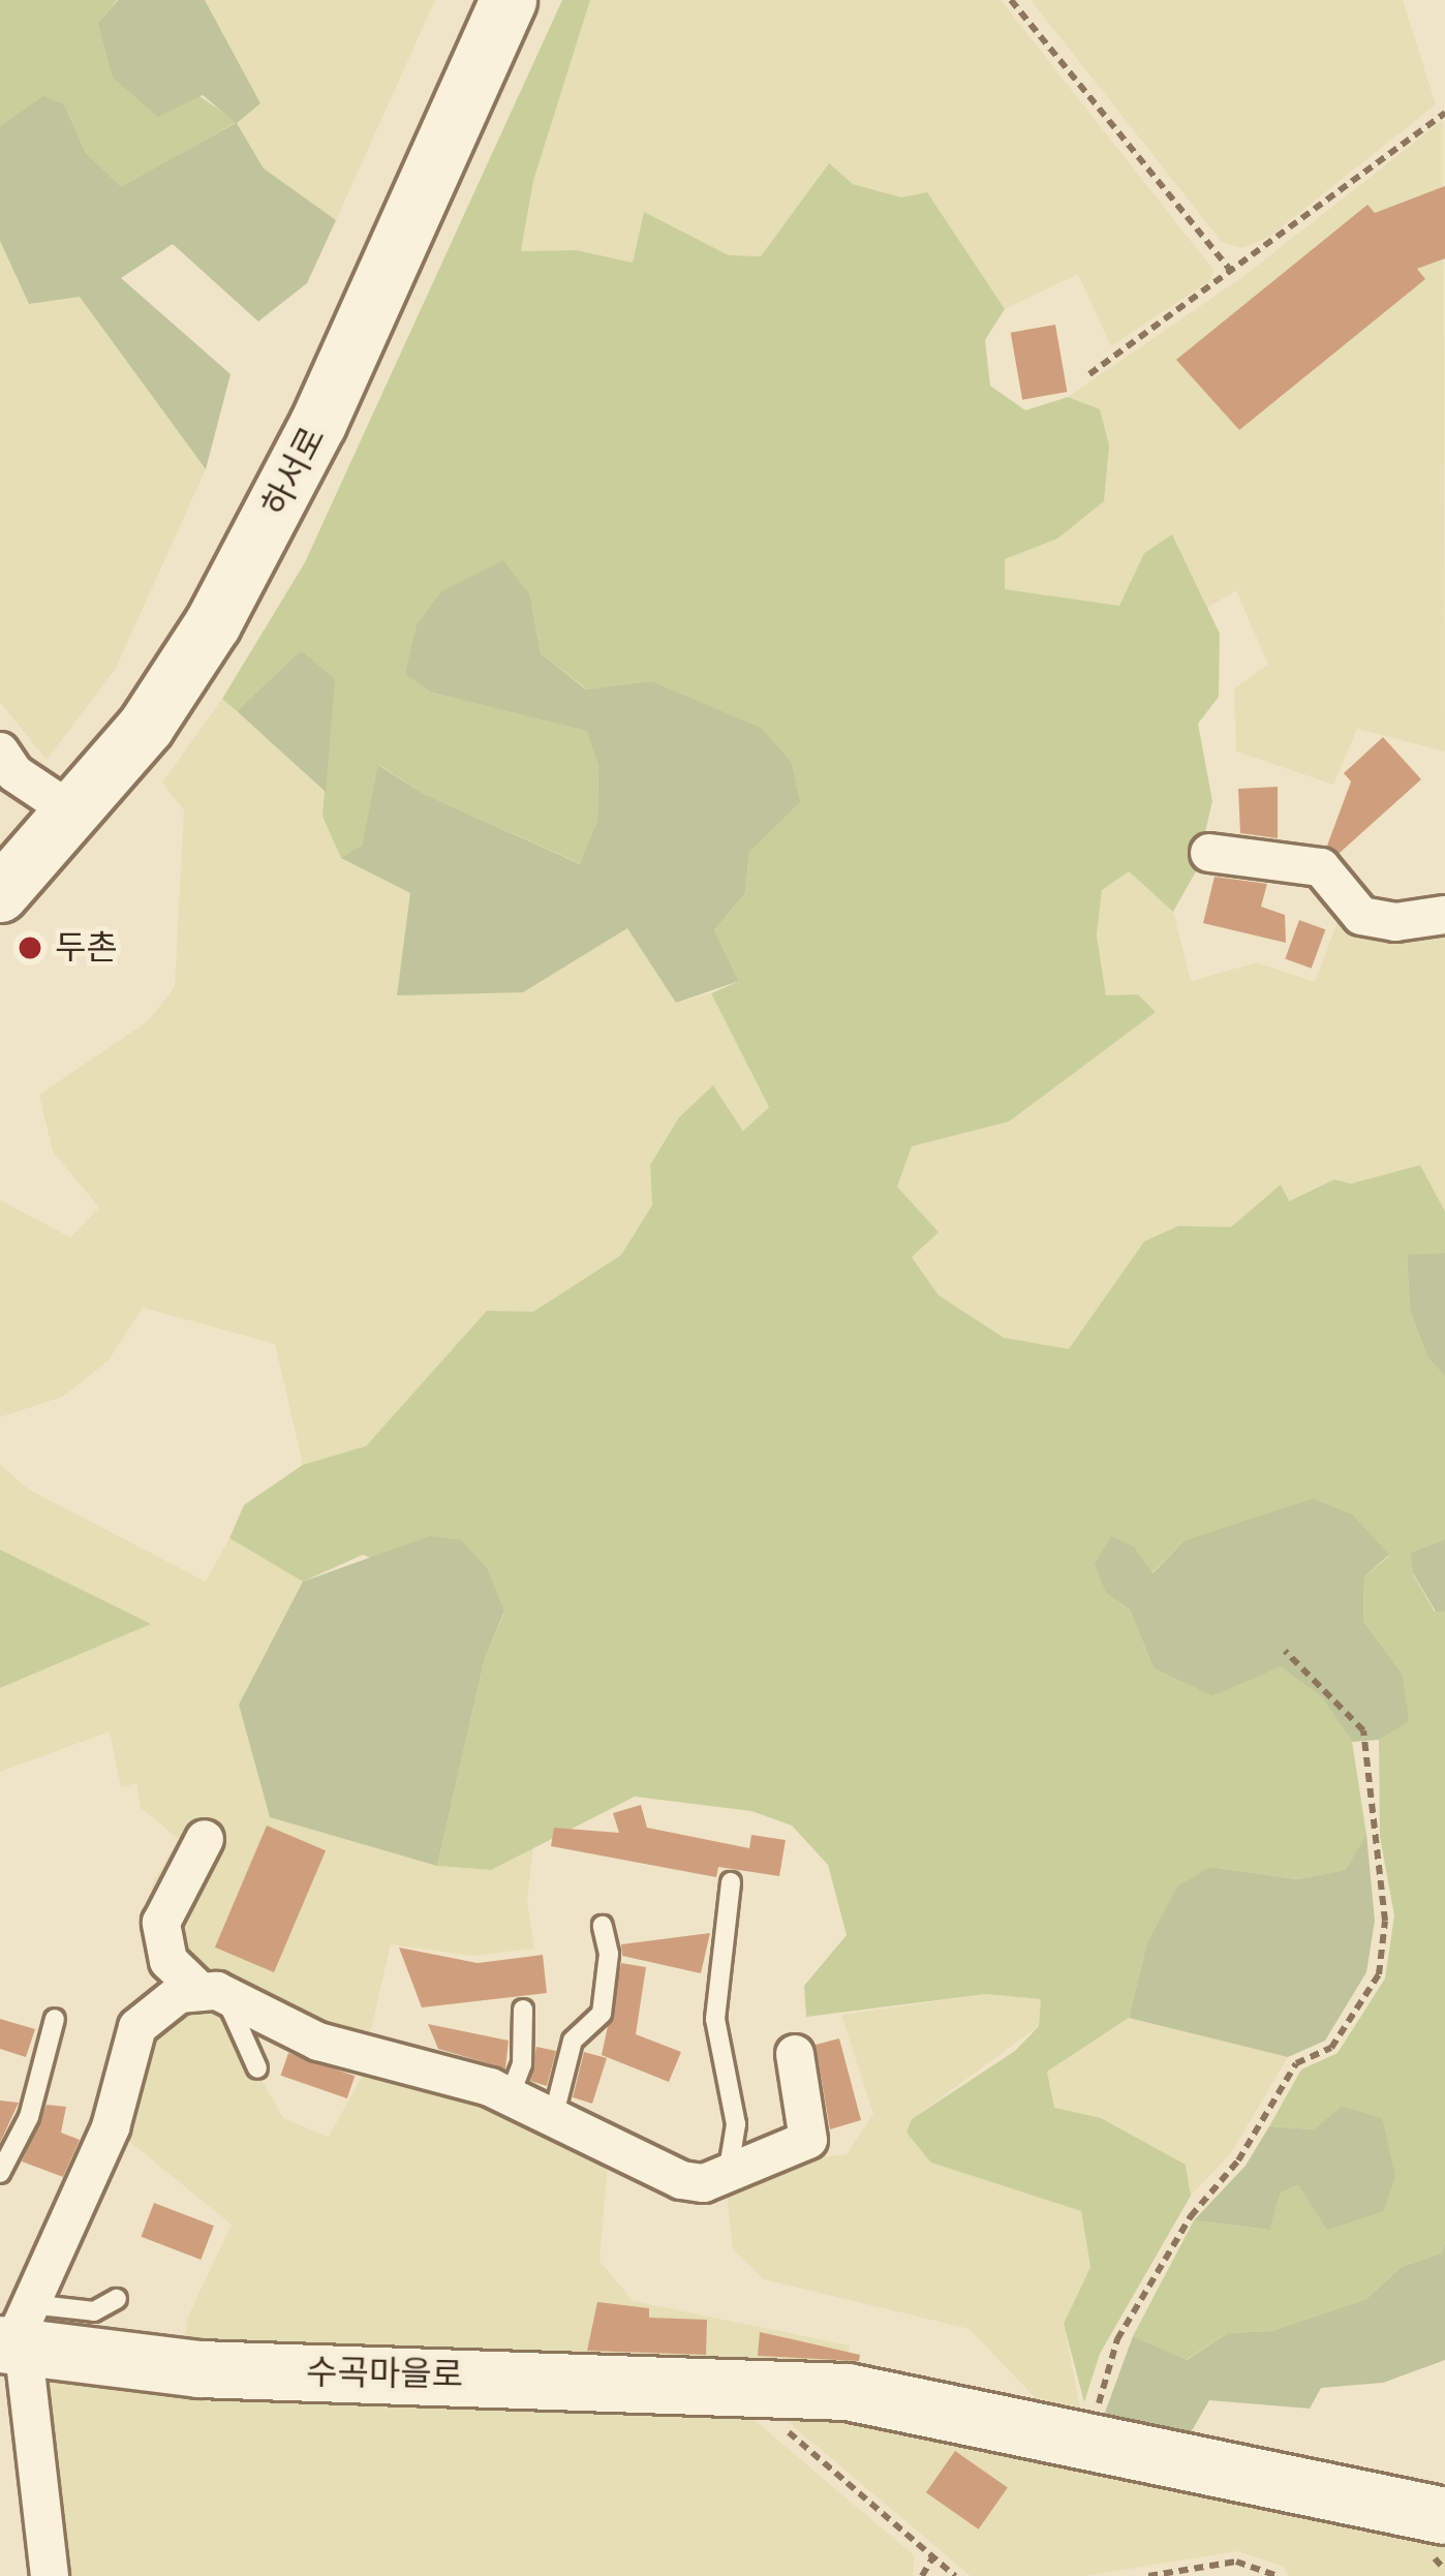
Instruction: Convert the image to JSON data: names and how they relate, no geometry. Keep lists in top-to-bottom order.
{
  "streets": {
    "street": ["하서로", "수곡마을로"]
  },
  "places": ["두촌"]
}
